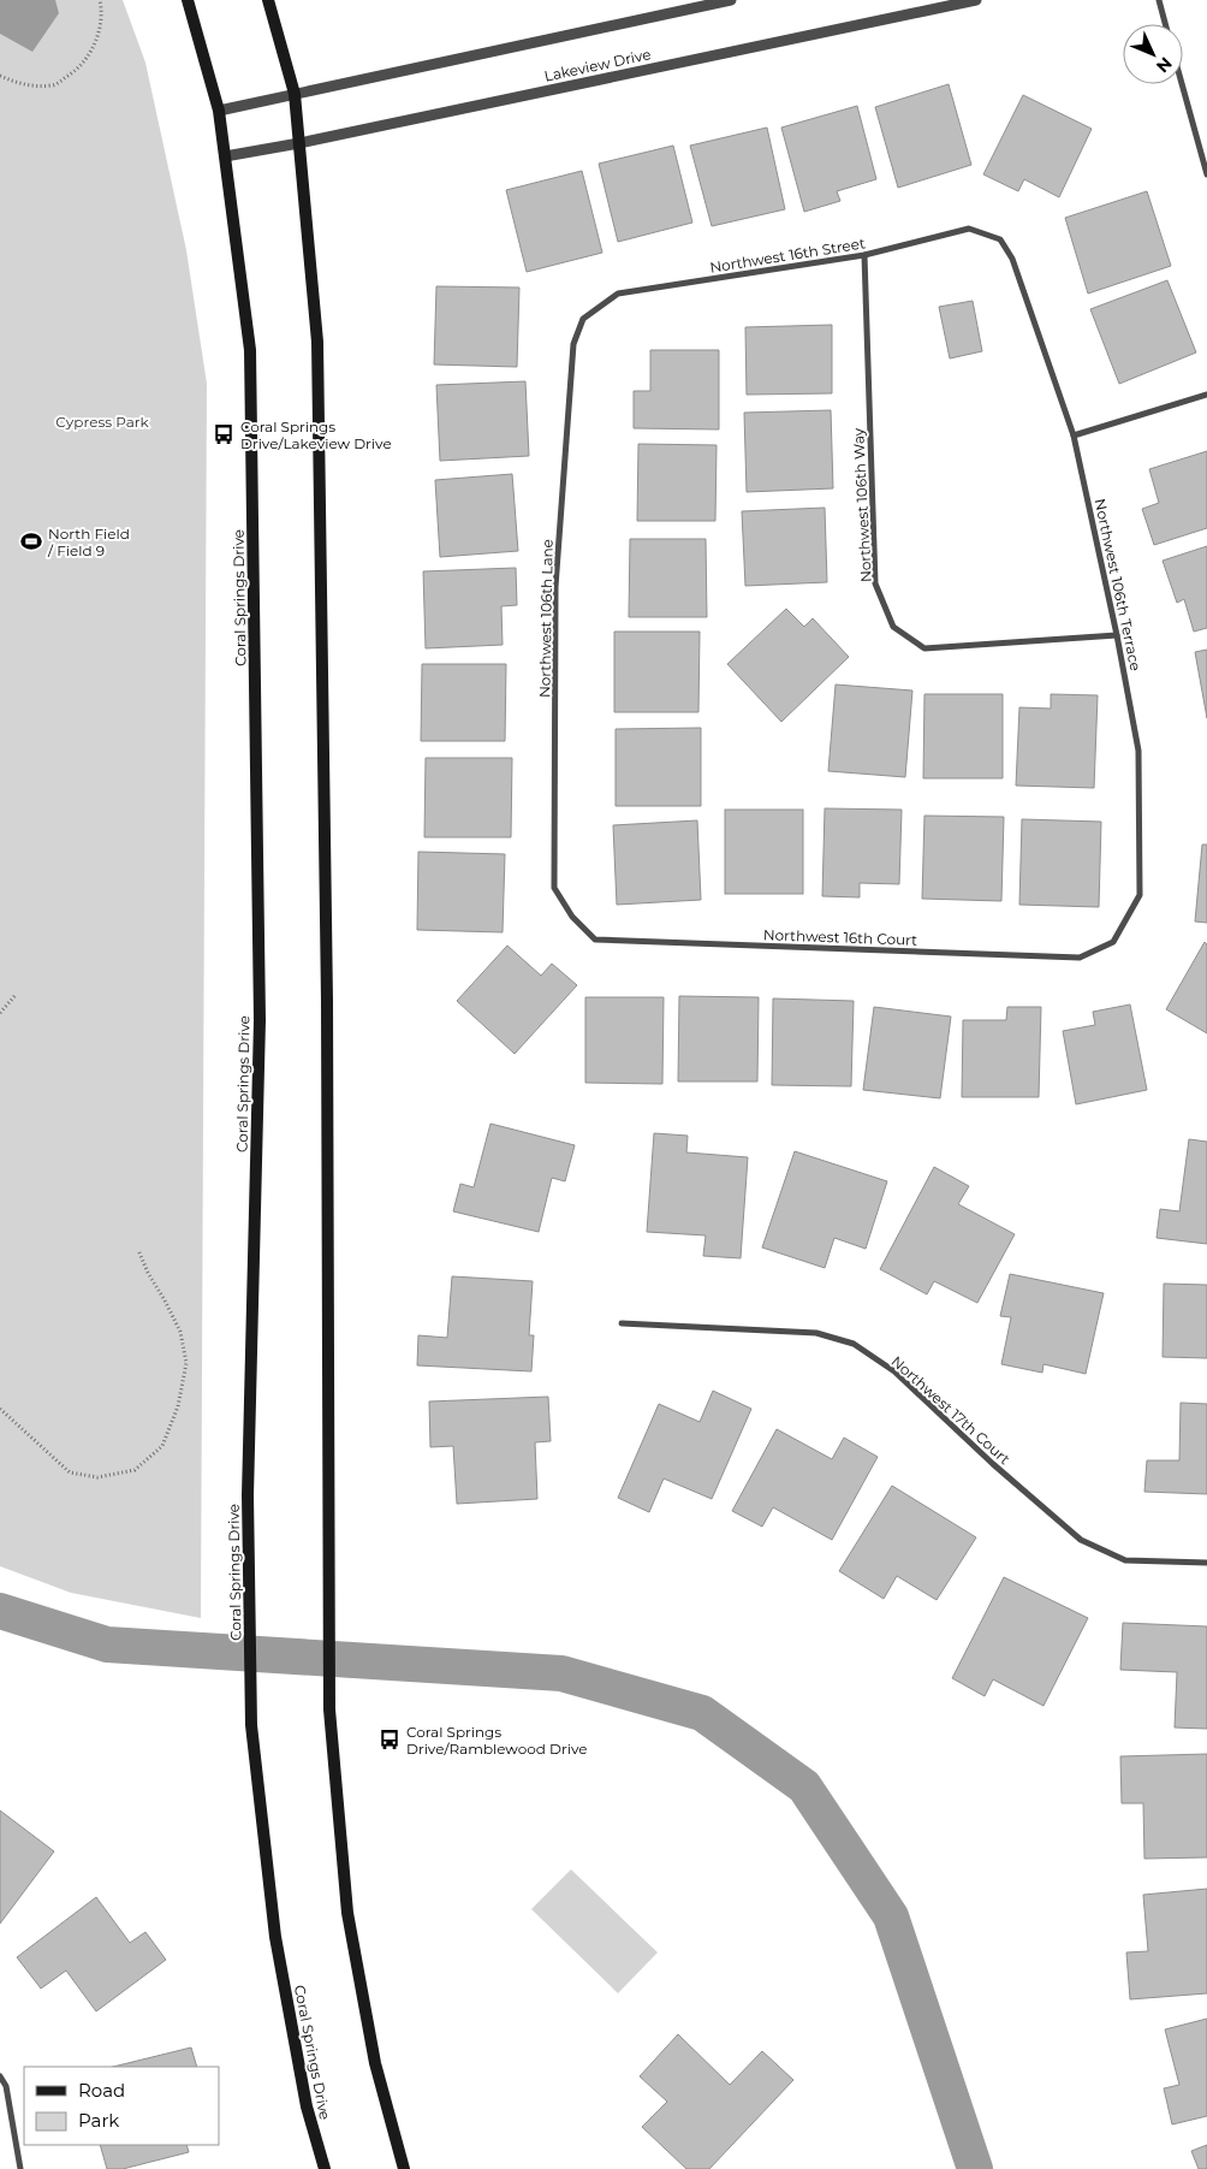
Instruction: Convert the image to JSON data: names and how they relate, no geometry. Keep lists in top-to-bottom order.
{
  "streets": {
    "main road": ["Coral Springs Drive"],
    "street": [
      "Lakeview Drive",
      "Northwest 16th Street",
      "Northwest 106th Way",
      "Northwest 106th Terrace",
      "Northwest 106th Lane",
      "Northwest 16th Court",
      "Northwest 17th Court"
    ]
  },
  "crossings": [
    ["Lakeview Drive", "Coral Springs Drive"],
    ["Northwest 16th Street", "Northwest 106th Way"],
    ["Northwest 16th Street", "Northwest 106th Terrace"],
    ["Northwest 16th Street", "Northwest 106th Lane"],
    ["Northwest 106th Way", "Northwest 106th Terrace"],
    ["Northwest 106th Terrace", "Northwest 16th Court"],
    ["Northwest 106th Lane", "Northwest 16th Court"]
  ],
  "parks": ["Cypress Park"],
  "places": {
    "bus stop": ["Coral Springs Drive/Lakeview Drive", "Coral Springs Drive/Ramblewood Drive"],
    "sports": ["North Field / Field 9"]
  },
  "legend": ["Road", "Park"],
  "north": "bottom right"
}
